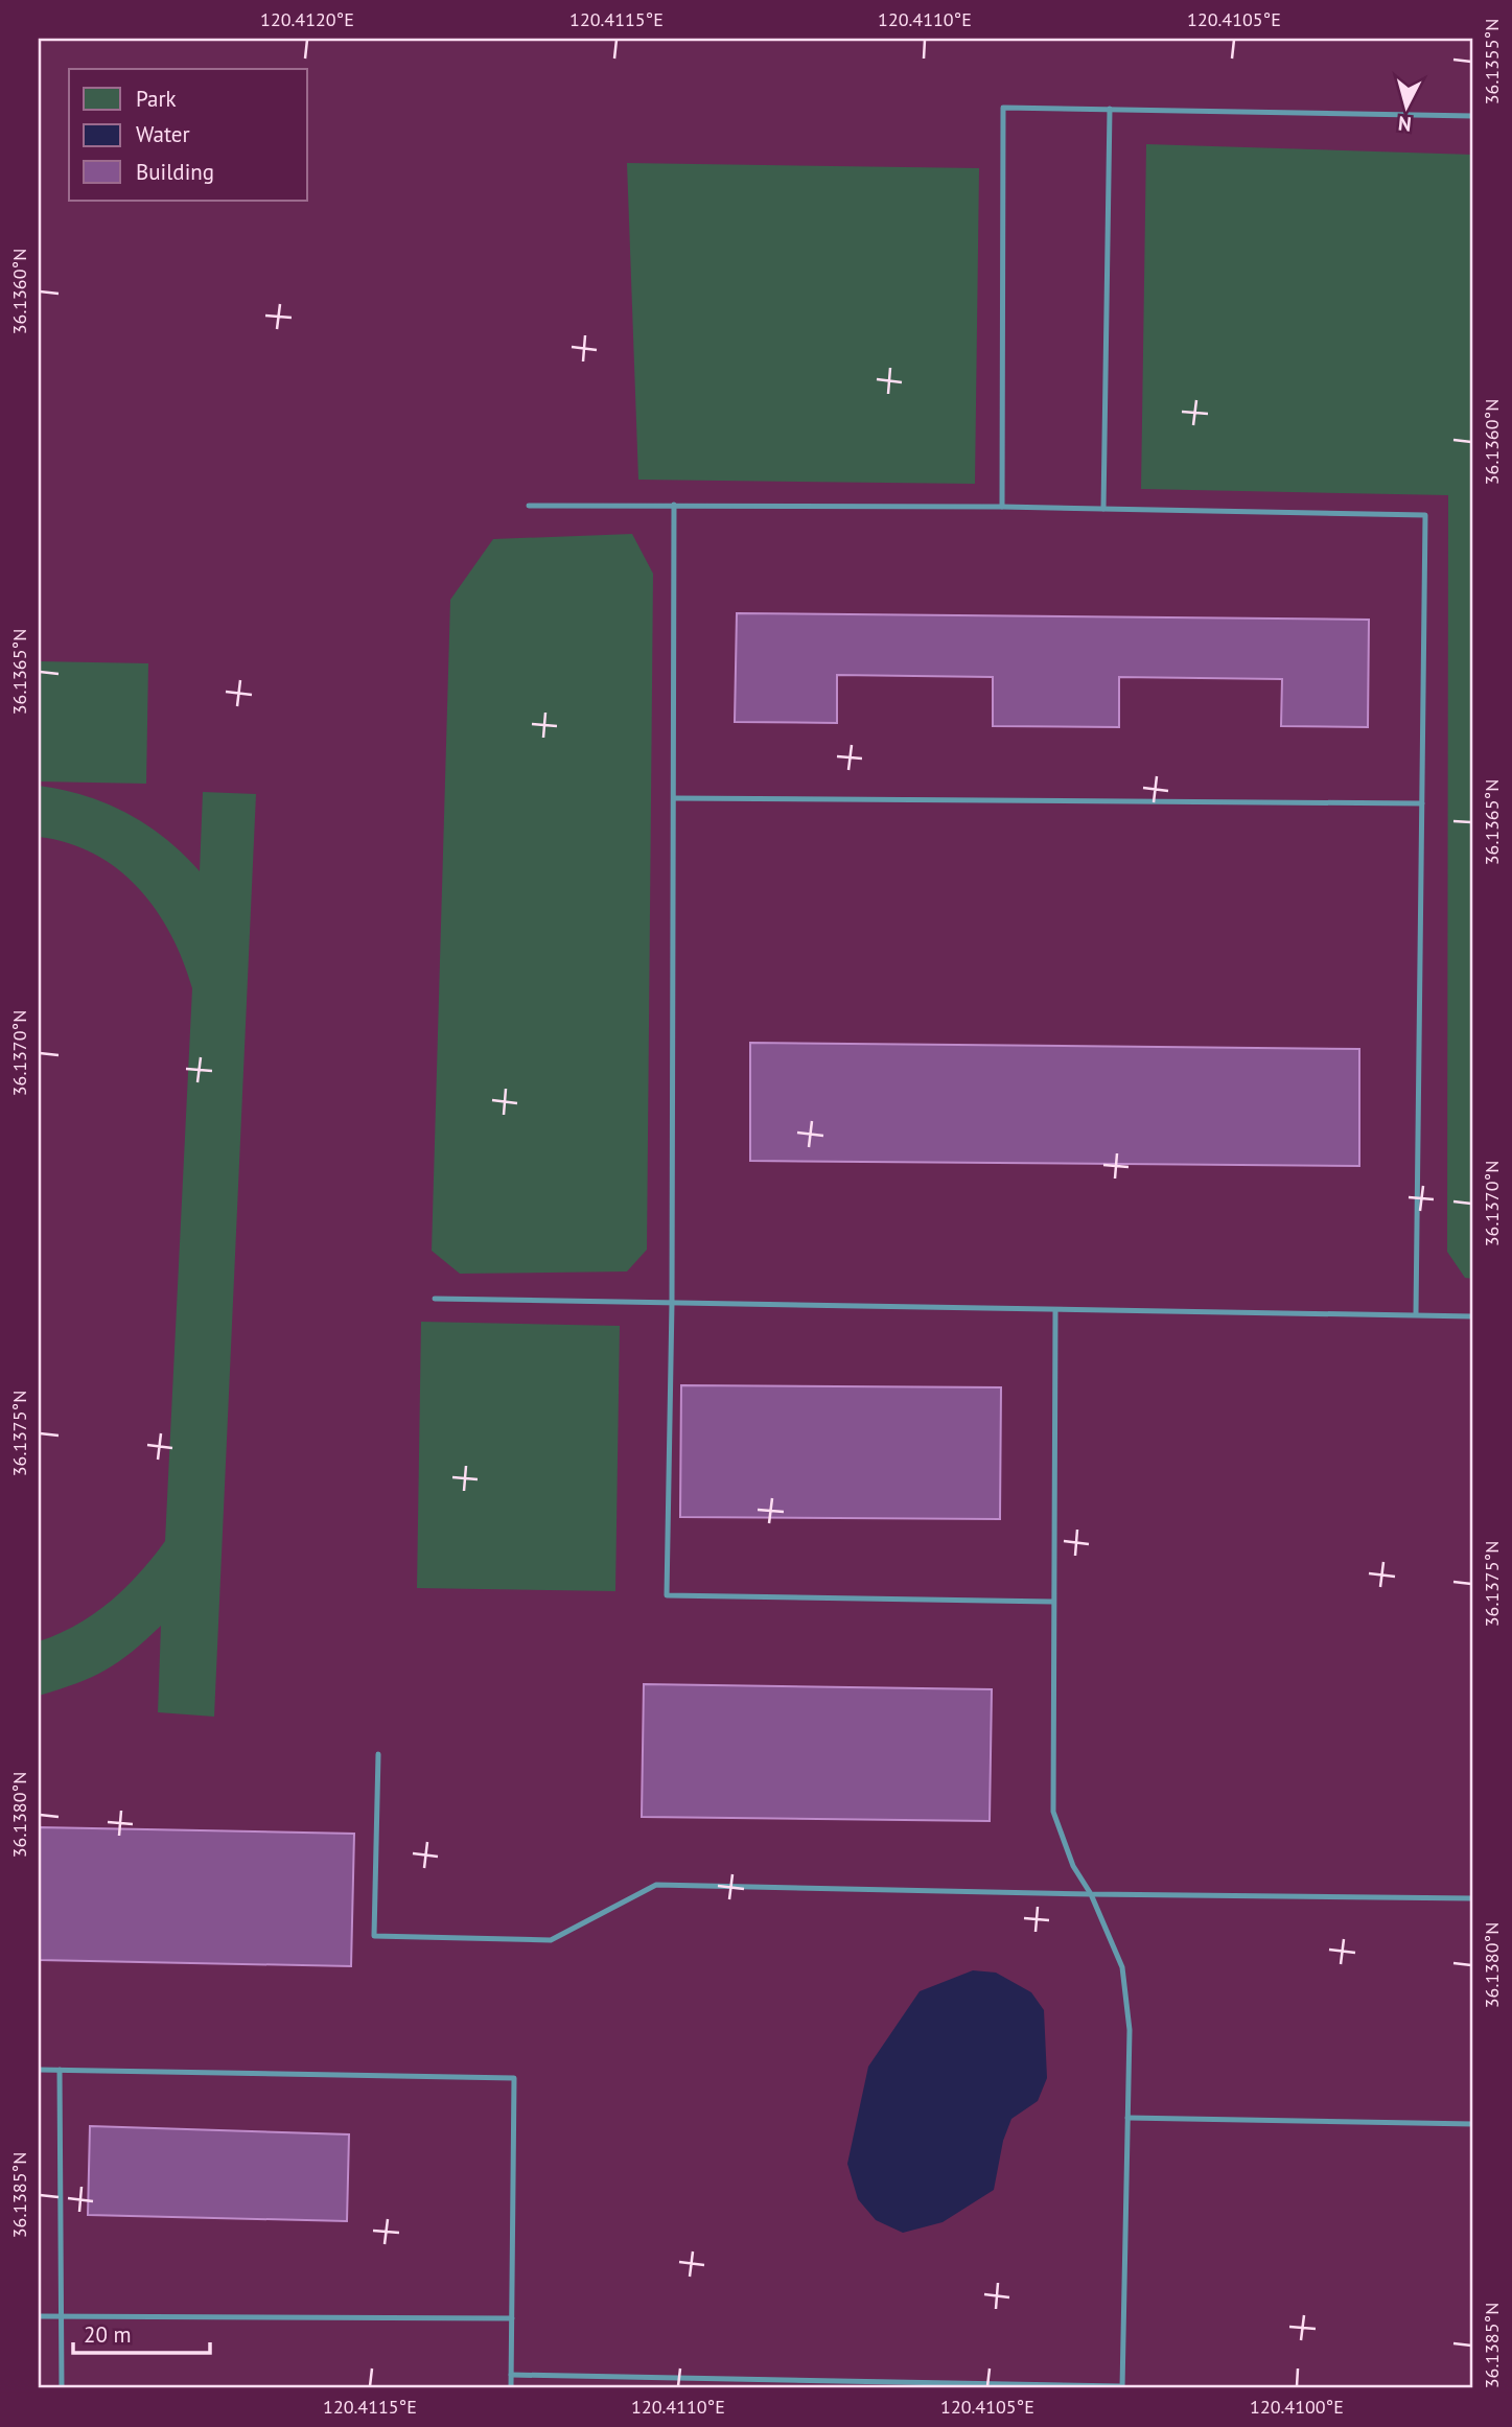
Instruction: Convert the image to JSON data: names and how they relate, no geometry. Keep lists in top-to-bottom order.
{
  "legend": ["Park", "Water", "Building"],
  "scale_bar": "20 m",
  "north": "bottom",
  "coordinates": [
    "120.4120°E",
    "120.4115°E",
    "120.4110°E",
    "120.4105°E",
    "36.1355°N",
    "36.1360°N",
    "36.1365°N",
    "36.1370°N",
    "36.1375°N",
    "36.1380°N",
    "36.1385°N",
    "120.4100°E"
  ]
}
